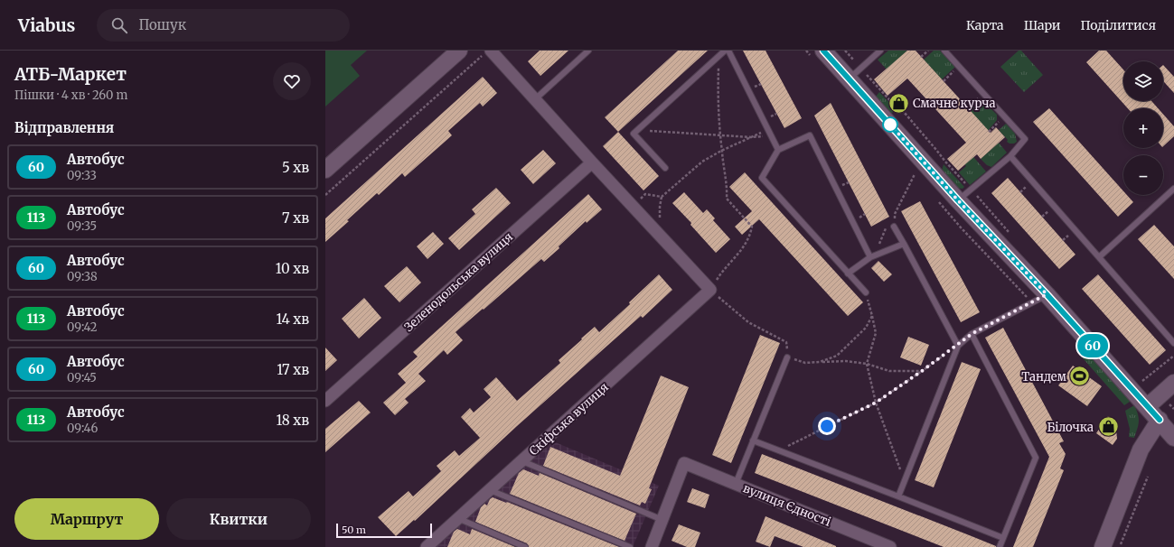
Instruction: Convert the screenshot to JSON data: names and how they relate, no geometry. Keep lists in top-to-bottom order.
{
  "streets": {
    "street": ["Зеленодольська вулиця", "Скіфська вулиця", "вулиця Єдності"]
  },
  "places": {
    "shop": ["Смачне курча", "Білочка"],
    "sports": ["Тандем"]
  },
  "lines": ["bus line 60"],
  "scale_bar": "50 m",
  "page": {
    "header": "Viabus",
    "search": "Пошук",
    "nav": ["Карта", "Шари", "Поділитися"],
    "heading": [
      ["АТБ-Маркет", "Пішки · 4 хв · 260 m"],
      "Відправлення"
    ],
    "on_map": "60",
    "map_buttons": ["+", "−"],
    "list": [
      {
        "mark": "60",
        "name": "Автобус",
        "note": "09:33",
        "value": "5 хв"
      },
      {
        "mark": "113",
        "name": "Автобус",
        "note": "09:35",
        "value": "7 хв"
      },
      {
        "mark": "60",
        "name": "Автобус",
        "note": "09:38",
        "value": "10 хв"
      },
      {
        "mark": "113",
        "name": "Автобус",
        "note": "09:42",
        "value": "14 хв"
      },
      {
        "mark": "60",
        "name": "Автобус",
        "note": "09:45",
        "value": "17 хв"
      },
      {
        "mark": "113",
        "name": "Автобус",
        "note": "09:46",
        "value": "18 хв"
      }
    ],
    "buttons": ["Маршрут", "Квитки"],
    "scale": "50 m"
  }
}
